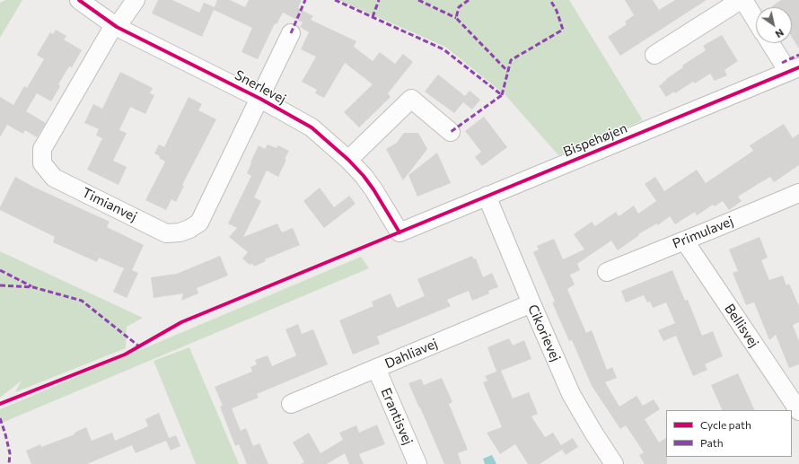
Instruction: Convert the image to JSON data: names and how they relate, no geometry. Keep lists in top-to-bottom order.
{
  "streets": {
    "street": [
      "Snerlevej",
      "Bispehøjen",
      "Timianvej",
      "Primulavej",
      "Bellisvej",
      "Cikorievej",
      "Dahliavej",
      "Erantisvej"
    ]
  },
  "crossings": [
    ["Snerlevej", "Bispehøjen"],
    ["Snerlevej", "Timianvej"],
    ["Bispehøjen", "Cikorievej"],
    ["Primulavej", "Bellisvej"],
    ["Cikorievej", "Dahliavej"],
    ["Dahliavej", "Erantisvej"]
  ],
  "legend": ["Cycle path", "Path"],
  "north": "bottom right"
}
